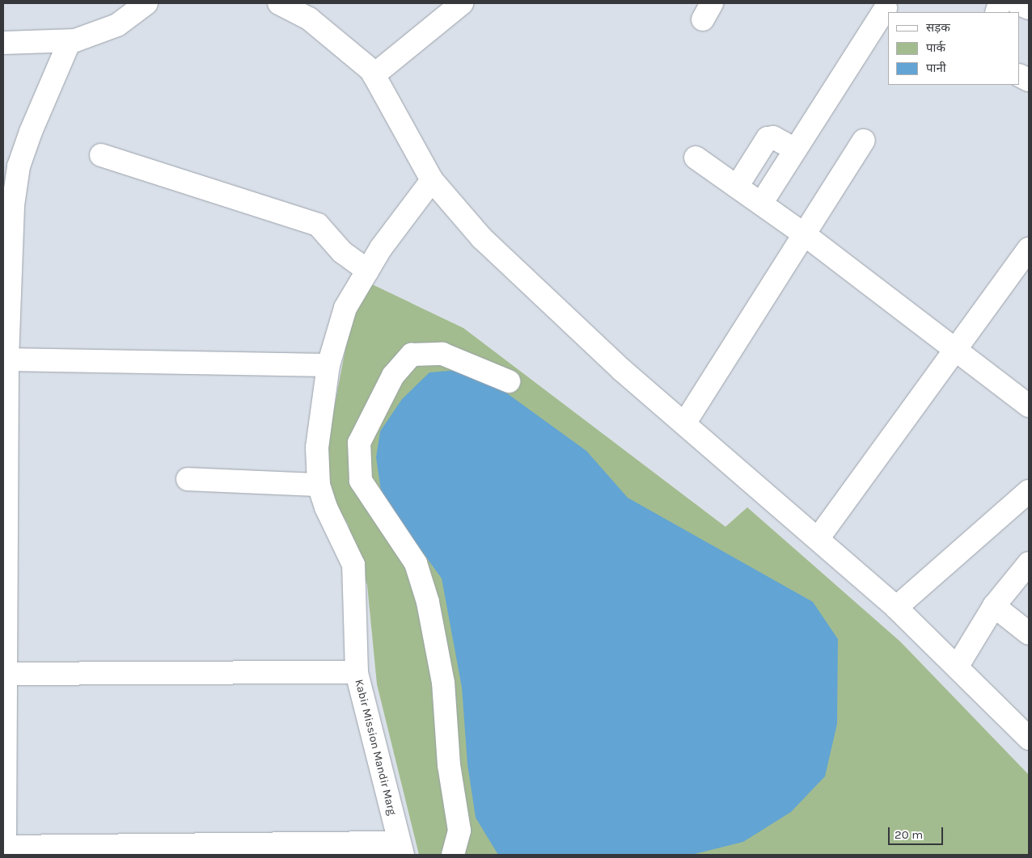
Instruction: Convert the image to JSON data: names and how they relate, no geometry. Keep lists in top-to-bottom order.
{
  "streets": {
    "street": ["Kabir Mission Mandir Marg"]
  },
  "legend": ["सड़क", "पार्क", "पानी"],
  "scale_bar": "20 m"
}
